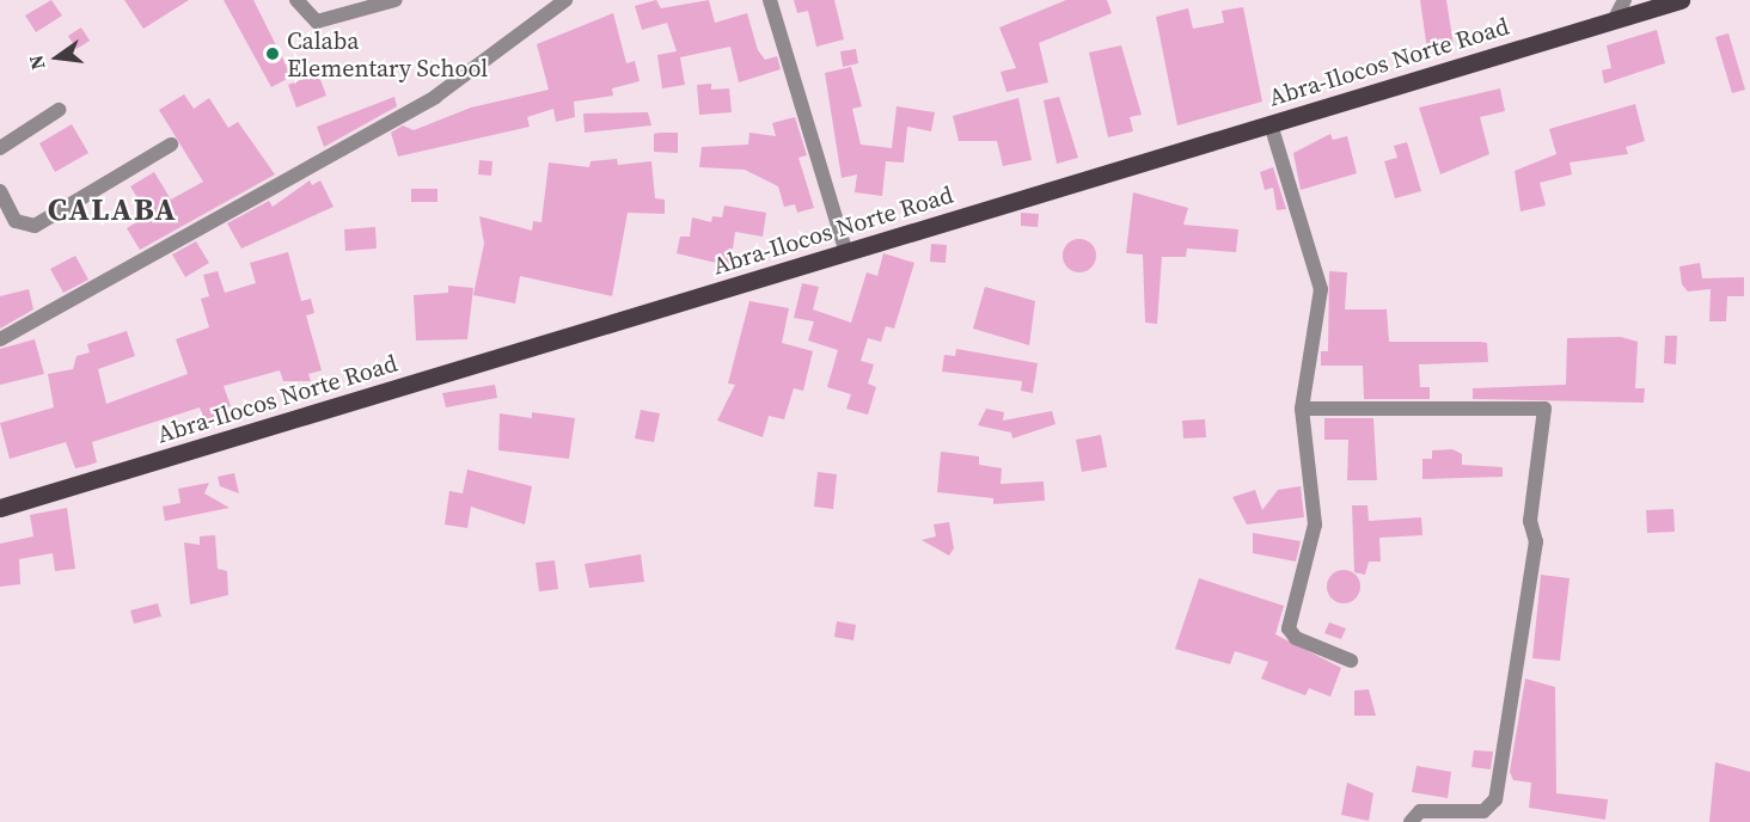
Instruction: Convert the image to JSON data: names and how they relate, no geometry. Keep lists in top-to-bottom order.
{
  "streets": {
    "main road": ["Abra-Ilocos Norte Road"]
  },
  "districts": ["CALABA"],
  "places": ["Calaba Elementary School"],
  "north": "left"
}
